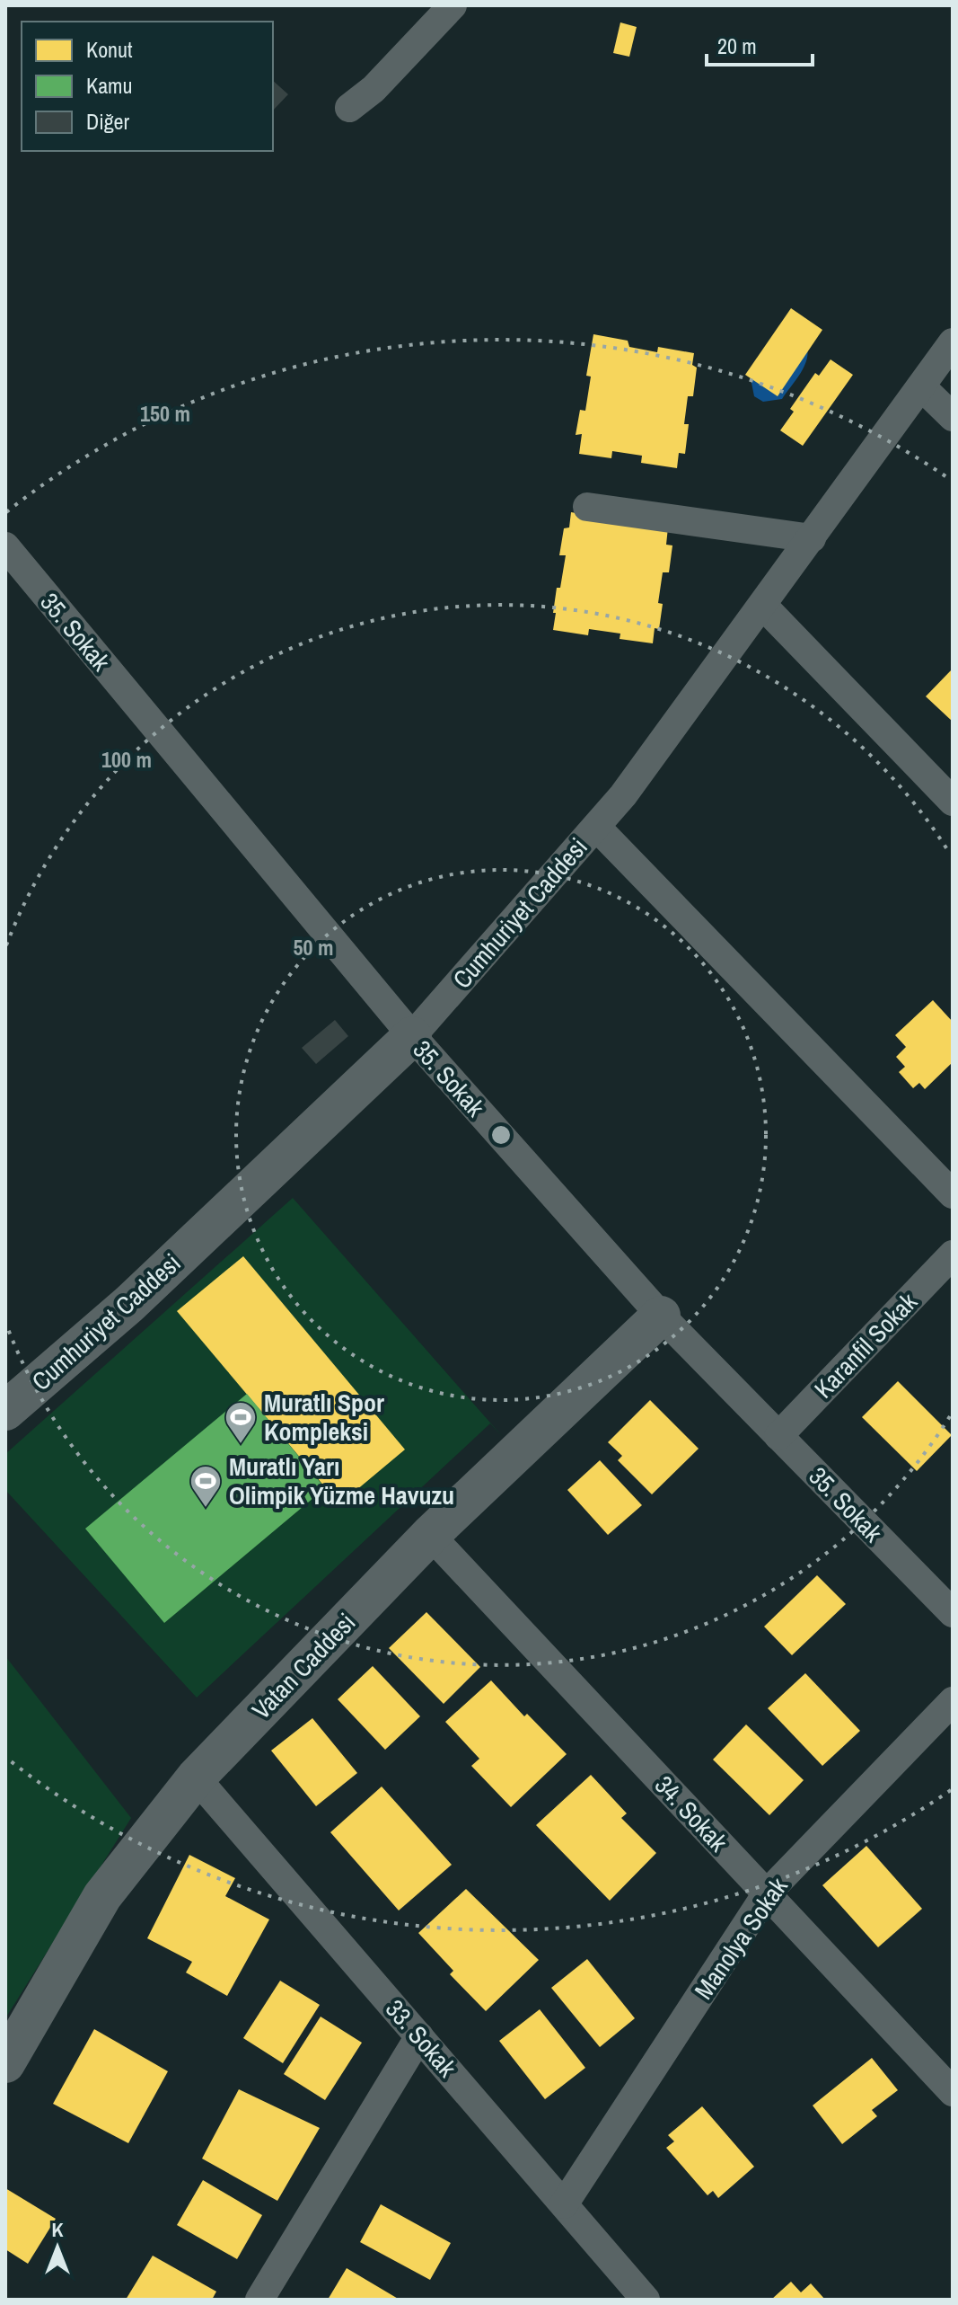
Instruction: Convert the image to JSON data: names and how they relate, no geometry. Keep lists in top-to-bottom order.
{
  "streets": {
    "street": [
      "35. Sokak",
      "Cumhuriyet Caddesi",
      "Karanfil Sokak",
      "Vatan Caddesi",
      "34. Sokak",
      "Manolya Sokak",
      "33. Sokak"
    ]
  },
  "crossings": [
    ["35. Sokak", "Cumhuriyet Caddesi"],
    ["35. Sokak", "Karanfil Sokak"],
    ["35. Sokak", "Vatan Caddesi"],
    ["Vatan Caddesi", "34. Sokak"],
    ["Vatan Caddesi", "33. Sokak"],
    ["34. Sokak", "Manolya Sokak"],
    ["Manolya Sokak", "33. Sokak"]
  ],
  "places": {
    "sports": ["Muratlı Spor Kompleksi", "Muratlı Yarı Olimpik Yüzme Havuzu"]
  },
  "legend": ["Konut", "Kamu", "Diğer"],
  "scale_bar": "20 m",
  "north": "top",
  "rings": ["150 m", "100 m", "50 m"]
}
